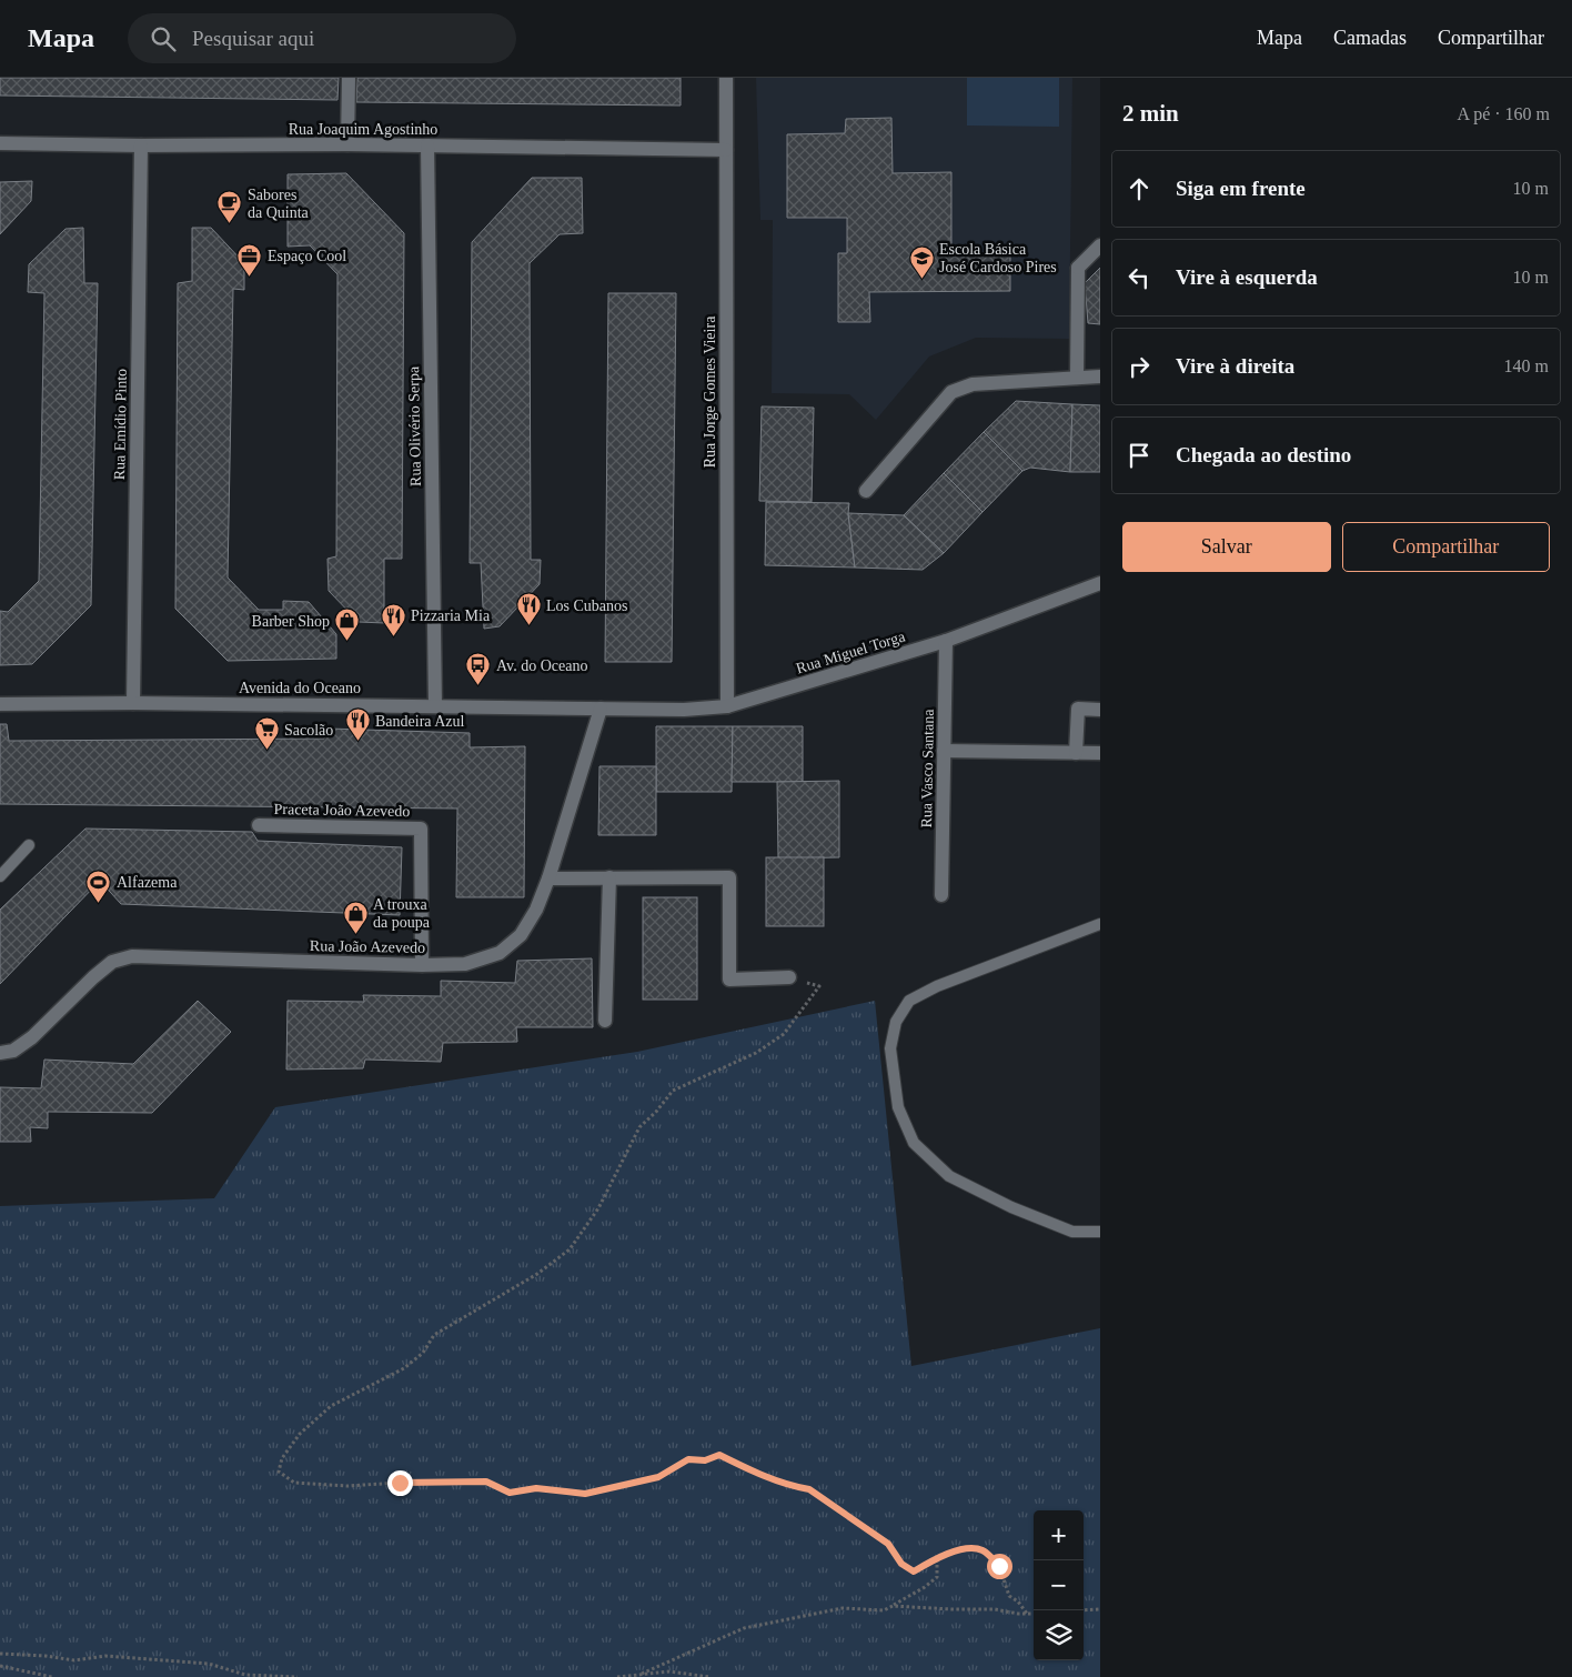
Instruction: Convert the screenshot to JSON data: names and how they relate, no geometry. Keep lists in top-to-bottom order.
{
  "streets": {
    "street": [
      "Rua Joaquim Agostinho",
      "Rua Jorge Gomes Vieira",
      "Rua Emídio Pinto",
      "Rua Olivério Serpa",
      "Rua Miguel Torga",
      "Avenida do Oceano",
      "Rua Vasco Santana",
      "Praceta João Azevedo",
      "Rua João Azevedo"
    ]
  },
  "crossings": [
    ["Rua Joaquim Agostinho", "Rua Jorge Gomes Vieira"],
    ["Rua Joaquim Agostinho", "Rua Emídio Pinto"],
    ["Rua Joaquim Agostinho", "Rua Olivério Serpa"],
    ["Rua Jorge Gomes Vieira", "Rua Miguel Torga"],
    ["Rua Emídio Pinto", "Avenida do Oceano"],
    ["Rua Olivério Serpa", "Avenida do Oceano"],
    ["Rua Miguel Torga", "Avenida do Oceano"],
    ["Rua Miguel Torga", "Rua Vasco Santana"],
    ["Rua Miguel Torga", "Rua João Azevedo"],
    ["Avenida do Oceano", "Rua João Azevedo"],
    ["Praceta João Azevedo", "Rua João Azevedo"]
  ],
  "places": {
    "cafe": ["Sabores da Quinta"],
    "office": ["Espaço Cool"],
    "school or university": ["Escola Básica José Cardoso Pires"],
    "restaurant": ["Los Cubanos", "Pizzaria Mia", "Bandeira Azul"],
    "shop": ["Barber Shop", "A trouxa da poupa"],
    "bus stop": ["Av. do Oceano"],
    "supermarket": ["Sacolão"],
    "sports": ["Alfazema"]
  },
  "page": {
    "header": "Mapa",
    "search": "Pesquisar aqui",
    "nav": ["Mapa", "Camadas", "Compartilhar"],
    "heading": ["2 min", "A pé · 160 m"],
    "list": [
      ["Siga em frente", "10 m"],
      ["Vire à esquerda", "10 m"],
      ["Vire à direita", "140 m"],
      "Chegada ao destino"
    ],
    "buttons": ["Salvar", "Compartilhar"],
    "map_buttons": ["+", "−"]
  }
}
